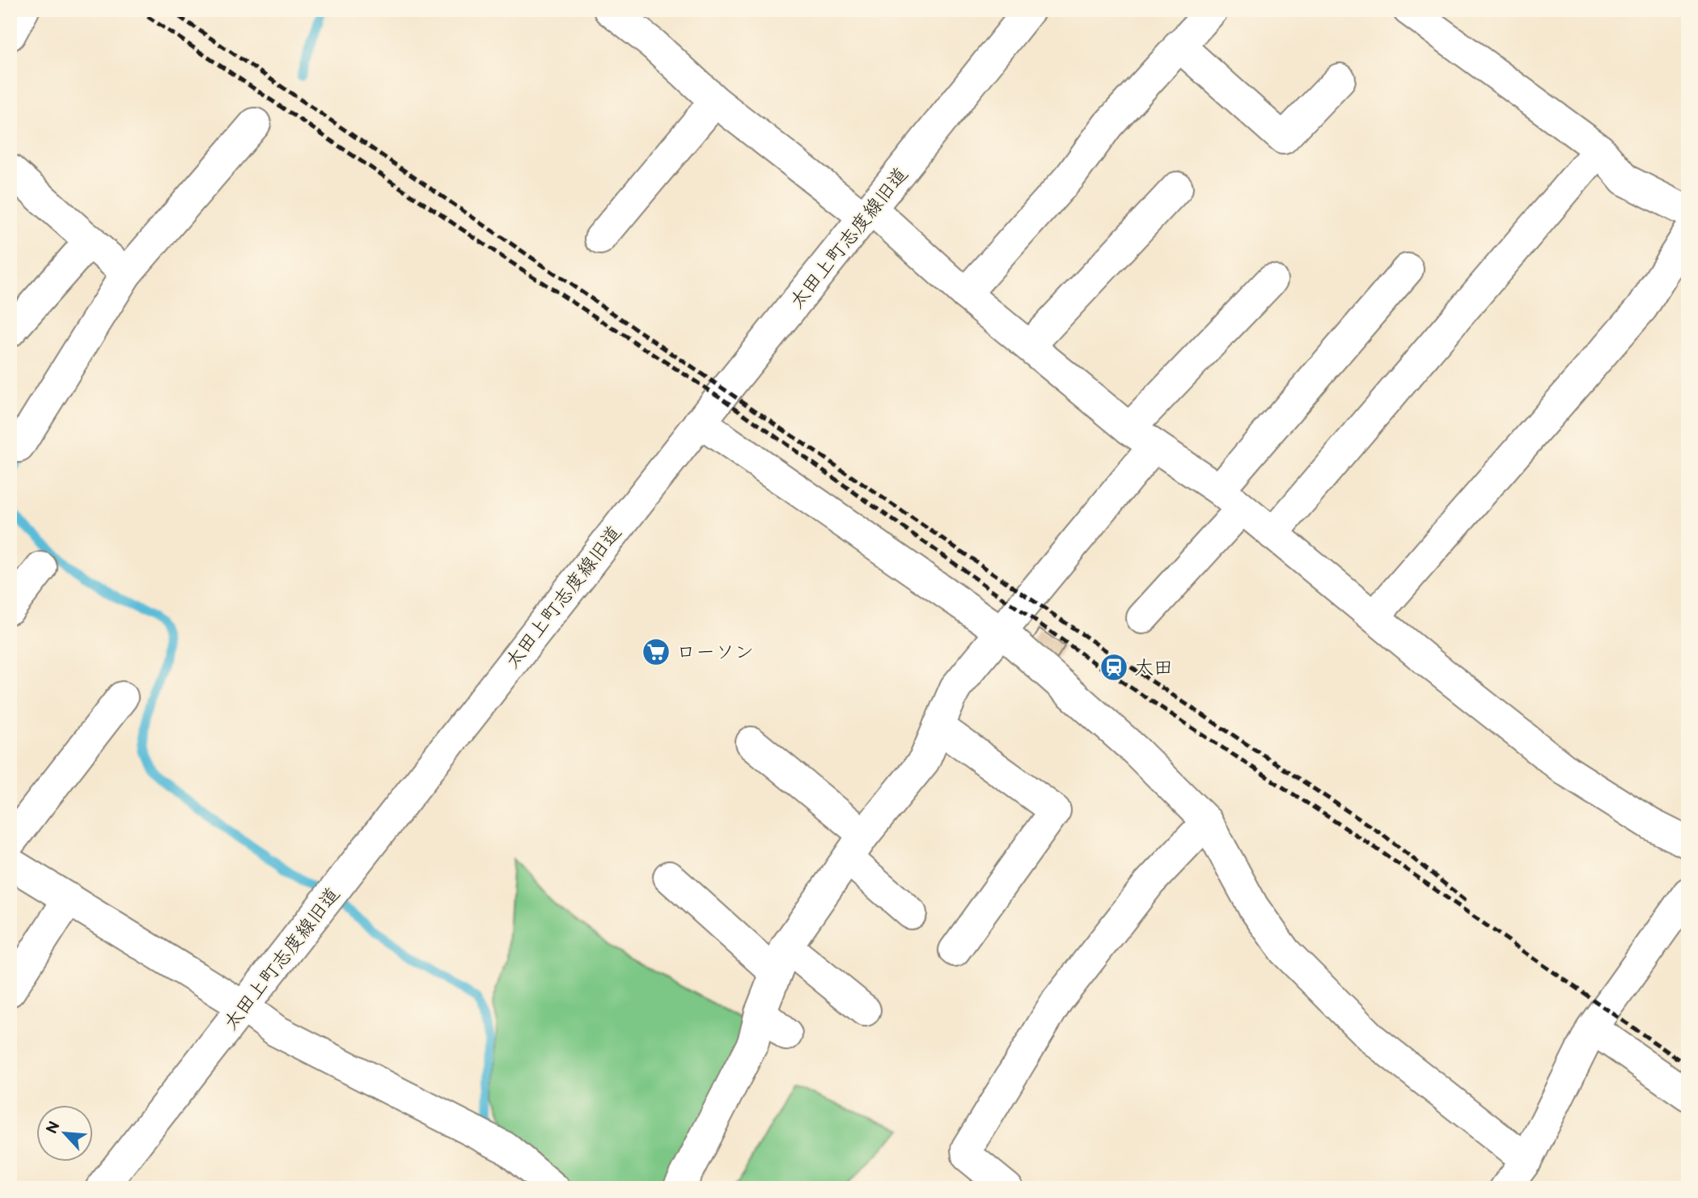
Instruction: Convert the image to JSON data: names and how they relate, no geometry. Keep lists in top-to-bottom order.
{
  "streets": {
    "street": ["太田上町志度線旧道"]
  },
  "places": {
    "supermarket": ["ローソン"],
    "station": ["太田"]
  },
  "north": "top left"
}
